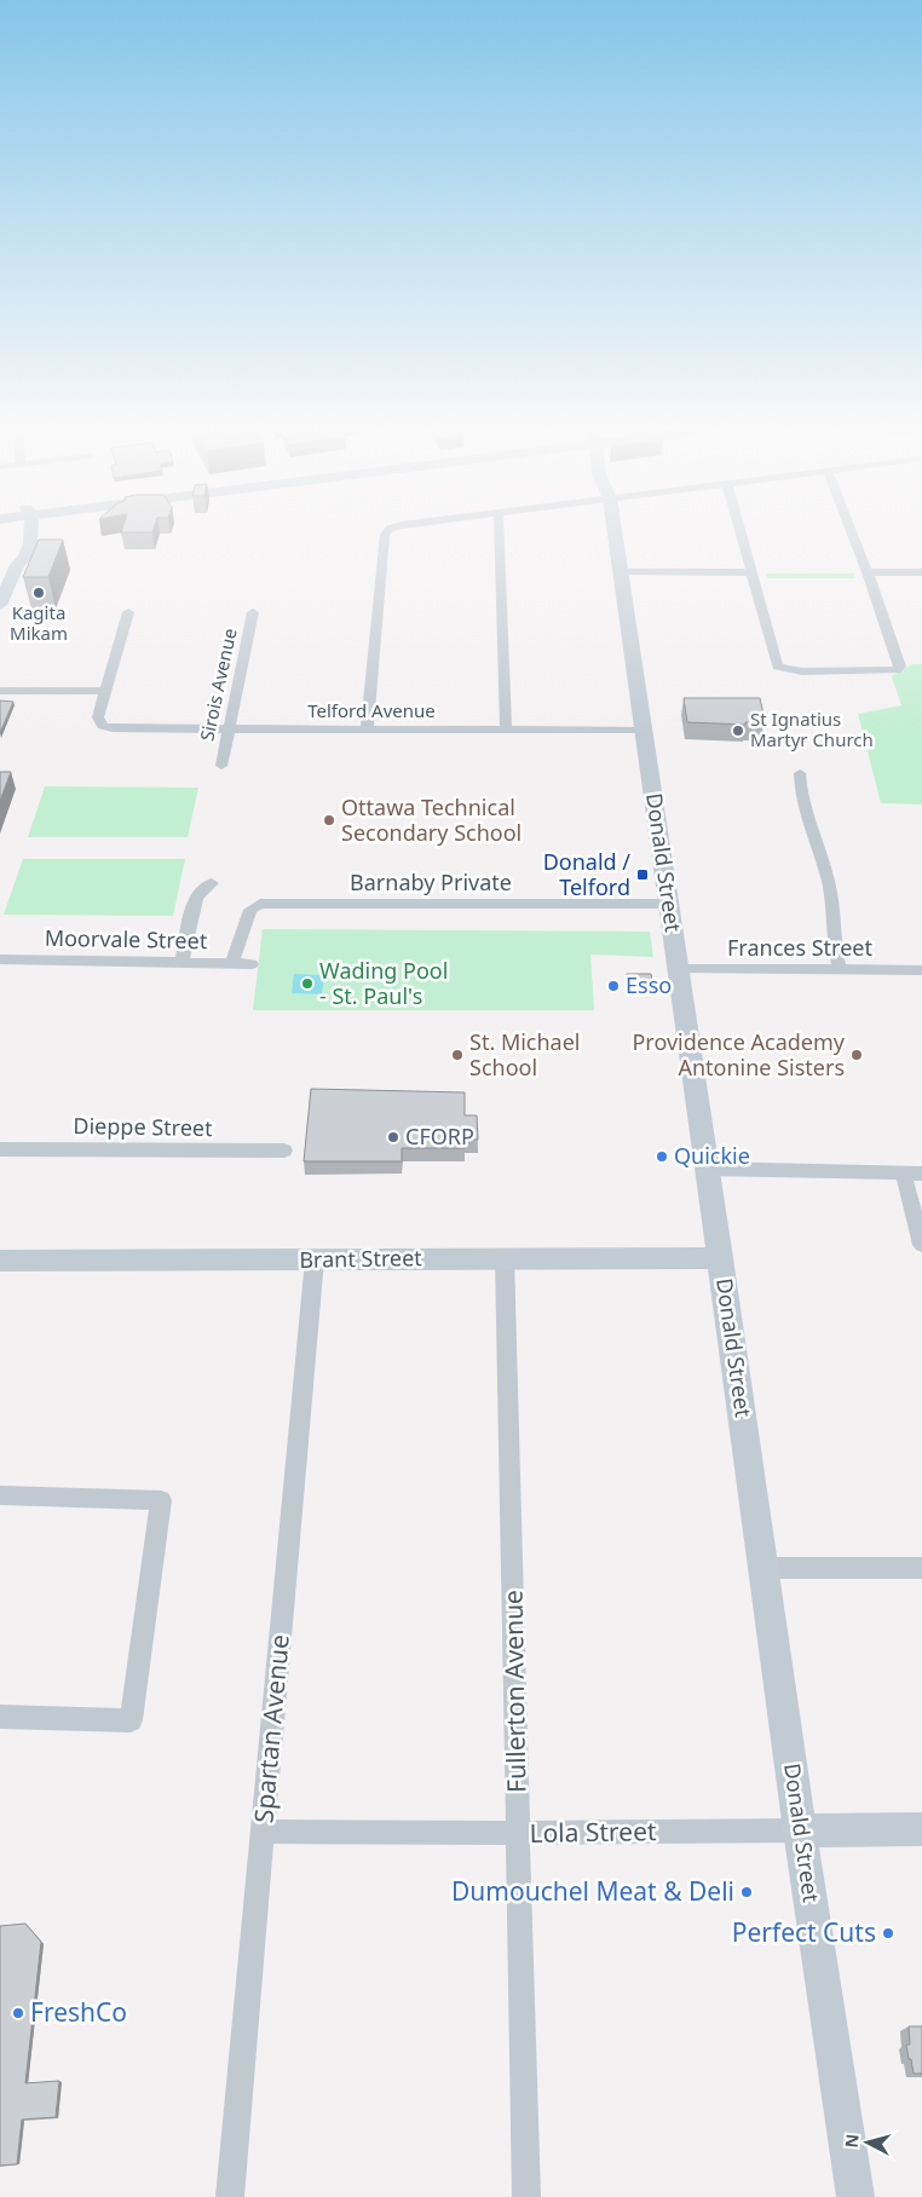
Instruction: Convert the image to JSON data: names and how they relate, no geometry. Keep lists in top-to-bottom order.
{
  "streets": {
    "street": [
      "Sirois Avenue",
      "Telford Avenue",
      "Donald Street",
      "Barnaby Private",
      "Moorvale Street",
      "Frances Street",
      "Dieppe Street",
      "Brant Street",
      "Fullerton Avenue",
      "Spartan Avenue",
      "Lola Street"
    ]
  },
  "crossings": [
    ["Sirois Avenue", "Telford Avenue"],
    ["Telford Avenue", "Donald Street"],
    ["Donald Street", "Barnaby Private"],
    ["Donald Street", "Frances Street"],
    ["Donald Street", "Brant Street"],
    ["Donald Street", "Lola Street"],
    ["Barnaby Private", "Moorvale Street"],
    ["Brant Street", "Fullerton Avenue"],
    ["Brant Street", "Spartan Avenue"],
    ["Fullerton Avenue", "Lola Street"],
    ["Spartan Avenue", "Lola Street"]
  ],
  "places": {
    "other": [
      "Kagita Mikam",
      "St Ignatius Martyr Church",
      "Ottawa Technical Secondary School",
      "Wading Pool - St. Paul's",
      "Esso",
      "St. Michael School",
      "Providence Academy Antonine Sisters",
      "CFORP",
      "Quickie",
      "Dumouchel Meat & Deli",
      "Perfect Cuts",
      "FreshCo"
    ],
    "transit": ["Donald / Telford"]
  },
  "north": "left"
}
